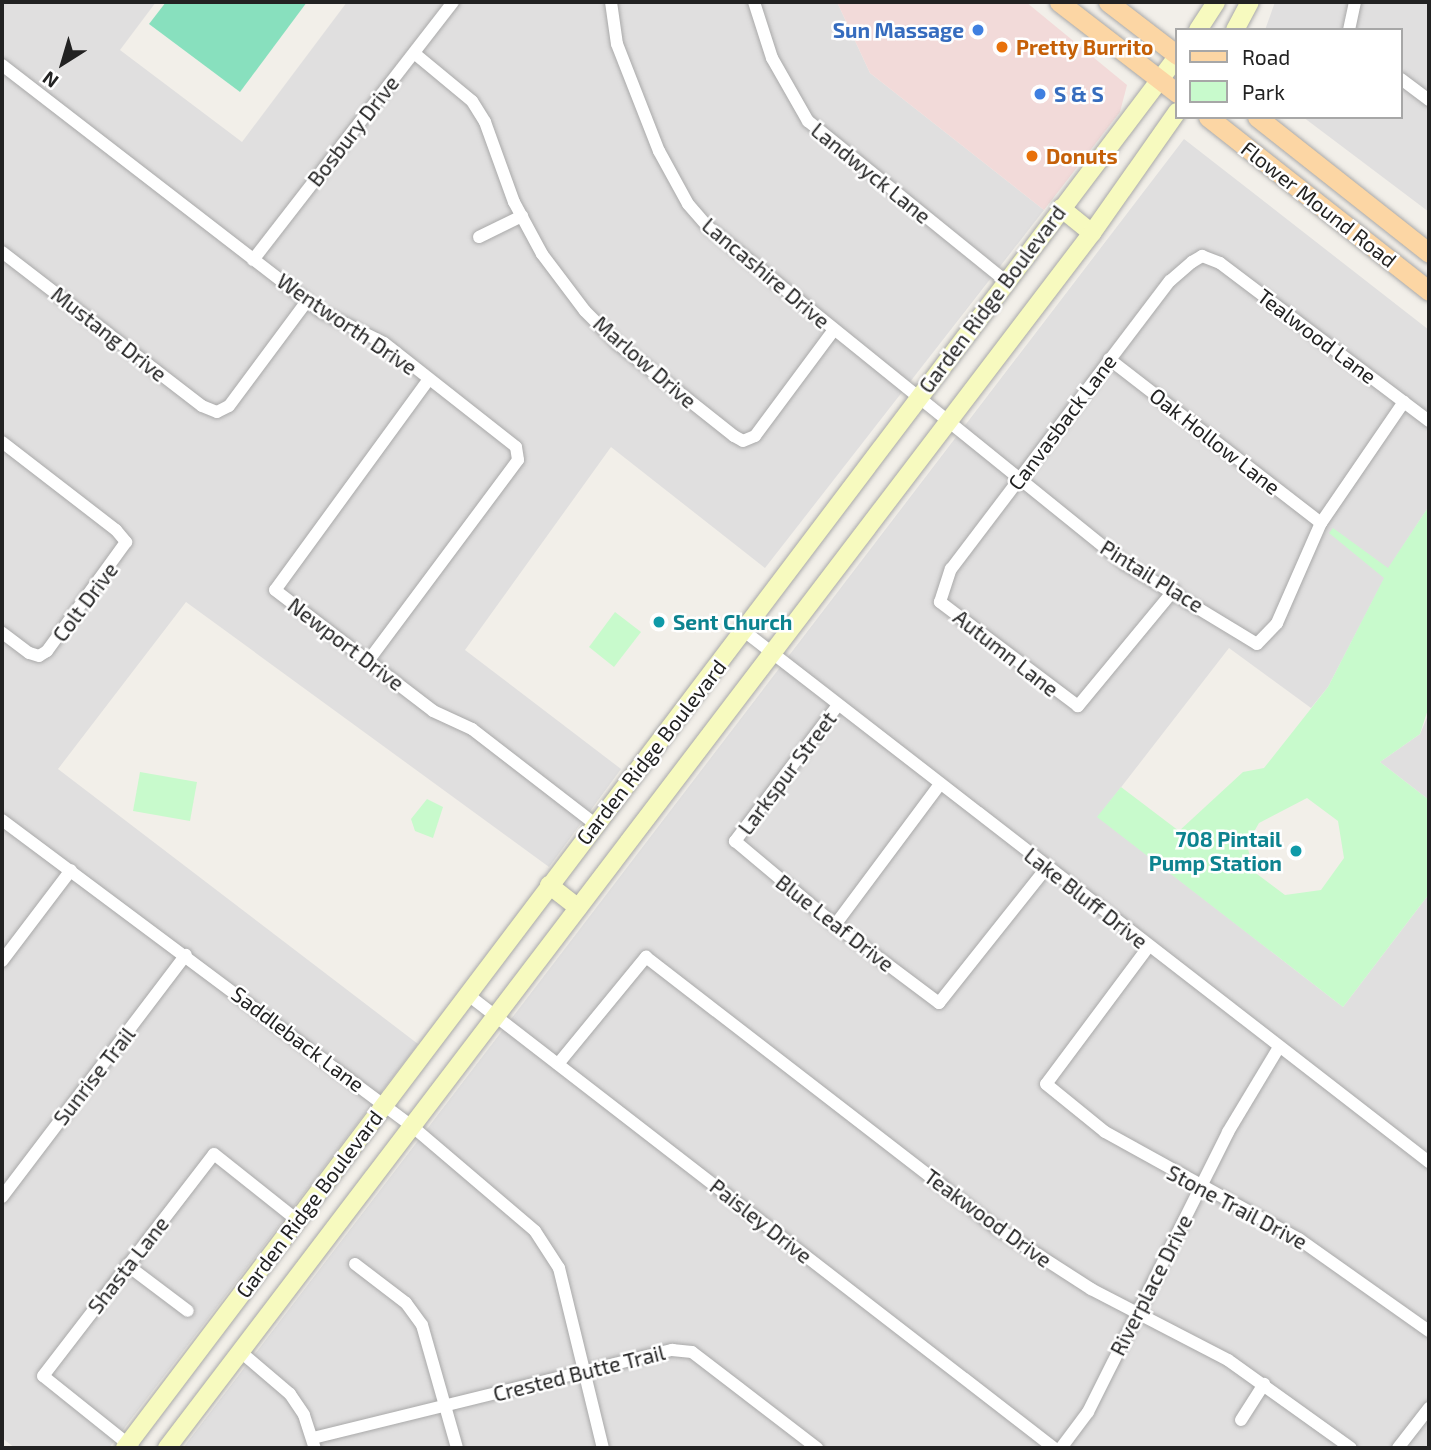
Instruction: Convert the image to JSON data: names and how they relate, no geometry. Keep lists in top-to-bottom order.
{
  "streets": {
    "main road": ["Flower Mound Road", "Garden Ridge Boulevard"],
    "street": [
      "Bosbury Drive",
      "Landwyck Lane",
      "Lancashire Drive",
      "Wentworth Drive",
      "Mustang Drive",
      "Tealwood Lane",
      "Marlow Drive",
      "Canvasback Lane",
      "Oak Hollow Lane",
      "Pintail Place",
      "Colt Drive",
      "Newport Drive",
      "Autumn Lane",
      "Larkspur Street",
      "Lake Bluff Drive",
      "Blue Leaf Drive",
      "Saddleback Lane",
      "Sunrise Trail",
      "Stone Trail Drive",
      "Teakwood Drive",
      "Paisley Drive",
      "Shasta Lane",
      "Riverplace Drive",
      "Crested Butte Trail"
    ]
  },
  "crossings": [
    ["Bosbury Drive", "Wentworth Drive"],
    ["Bosbury Drive", "Marlow Drive"],
    ["Landwyck Lane", "Garden Ridge Boulevard"],
    ["Lancashire Drive", "Garden Ridge Boulevard"],
    ["Lancashire Drive", "Marlow Drive"],
    ["Lancashire Drive", "Pintail Place"],
    ["Garden Ridge Boulevard", "Pintail Place"],
    ["Garden Ridge Boulevard", "Newport Drive"],
    ["Garden Ridge Boulevard", "Lake Bluff Drive"],
    ["Garden Ridge Boulevard", "Saddleback Lane"],
    ["Garden Ridge Boulevard", "Paisley Drive"],
    ["Garden Ridge Boulevard", "Shasta Lane"],
    ["Wentworth Drive", "Mustang Drive"],
    ["Wentworth Drive", "Newport Drive"],
    ["Tealwood Lane", "Canvasback Lane"],
    ["Canvasback Lane", "Oak Hollow Lane"],
    ["Canvasback Lane", "Pintail Place"],
    ["Canvasback Lane", "Autumn Lane"],
    ["Oak Hollow Lane", "Pintail Place"],
    ["Pintail Place", "Autumn Lane"],
    ["Larkspur Street", "Lake Bluff Drive"],
    ["Larkspur Street", "Blue Leaf Drive"],
    ["Lake Bluff Drive", "Blue Leaf Drive"],
    ["Lake Bluff Drive", "Stone Trail Drive"],
    ["Lake Bluff Drive", "Riverplace Drive"],
    ["Saddleback Lane", "Sunrise Trail"],
    ["Saddleback Lane", "Crested Butte Trail"],
    ["Stone Trail Drive", "Riverplace Drive"],
    ["Teakwood Drive", "Paisley Drive"],
    ["Teakwood Drive", "Riverplace Drive"]
  ],
  "places": [
    "Sun Massage",
    "Pretty Burrito",
    "S & S",
    "Donuts",
    "Sent Church",
    "708 Pintail Pump Station"
  ],
  "legend": ["Road", "Park"],
  "north": "bottom left"
}
